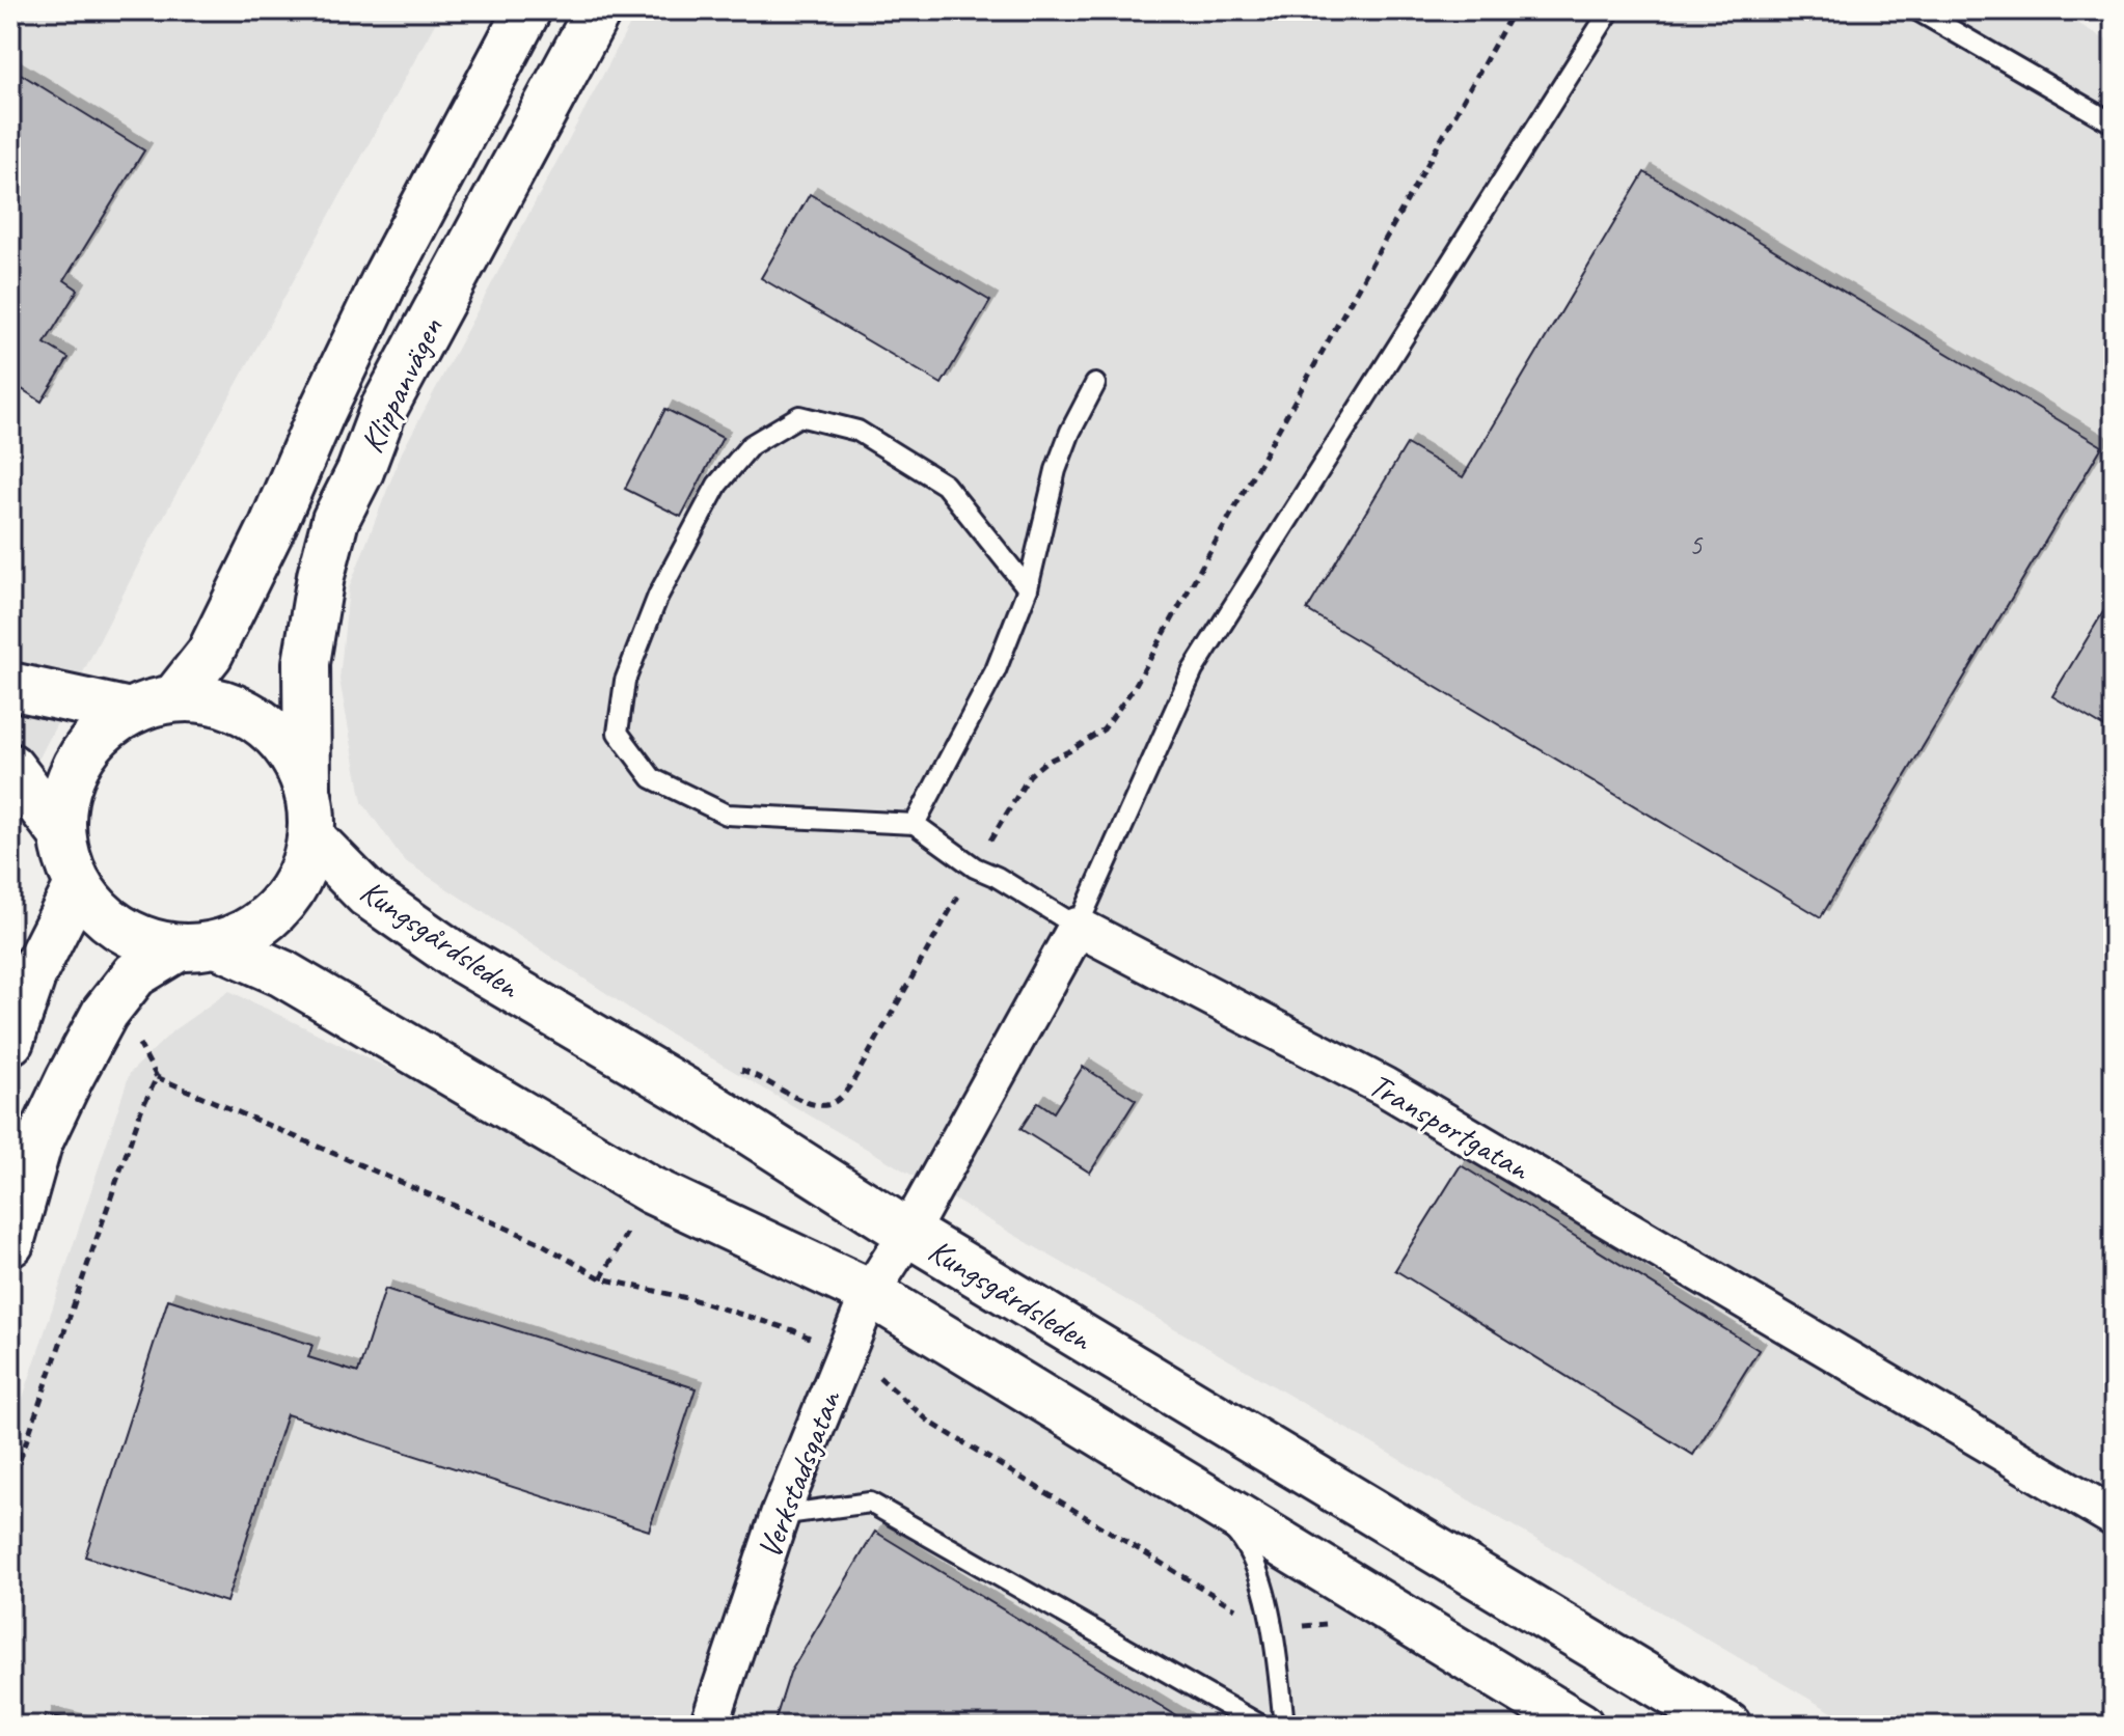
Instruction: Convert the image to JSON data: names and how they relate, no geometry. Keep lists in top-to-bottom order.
{
  "streets": {
    "main road": ["Klippanvägen", "Kungsgårdsleden"],
    "street": ["Transportgatan", "Verkstadsgatan"]
  },
  "crossings": [
    ["Klippanvägen", "Kungsgårdsleden"],
    ["Kungsgårdsleden", "Verkstadsgatan"]
  ],
  "house_numbers": ["5"]
}
